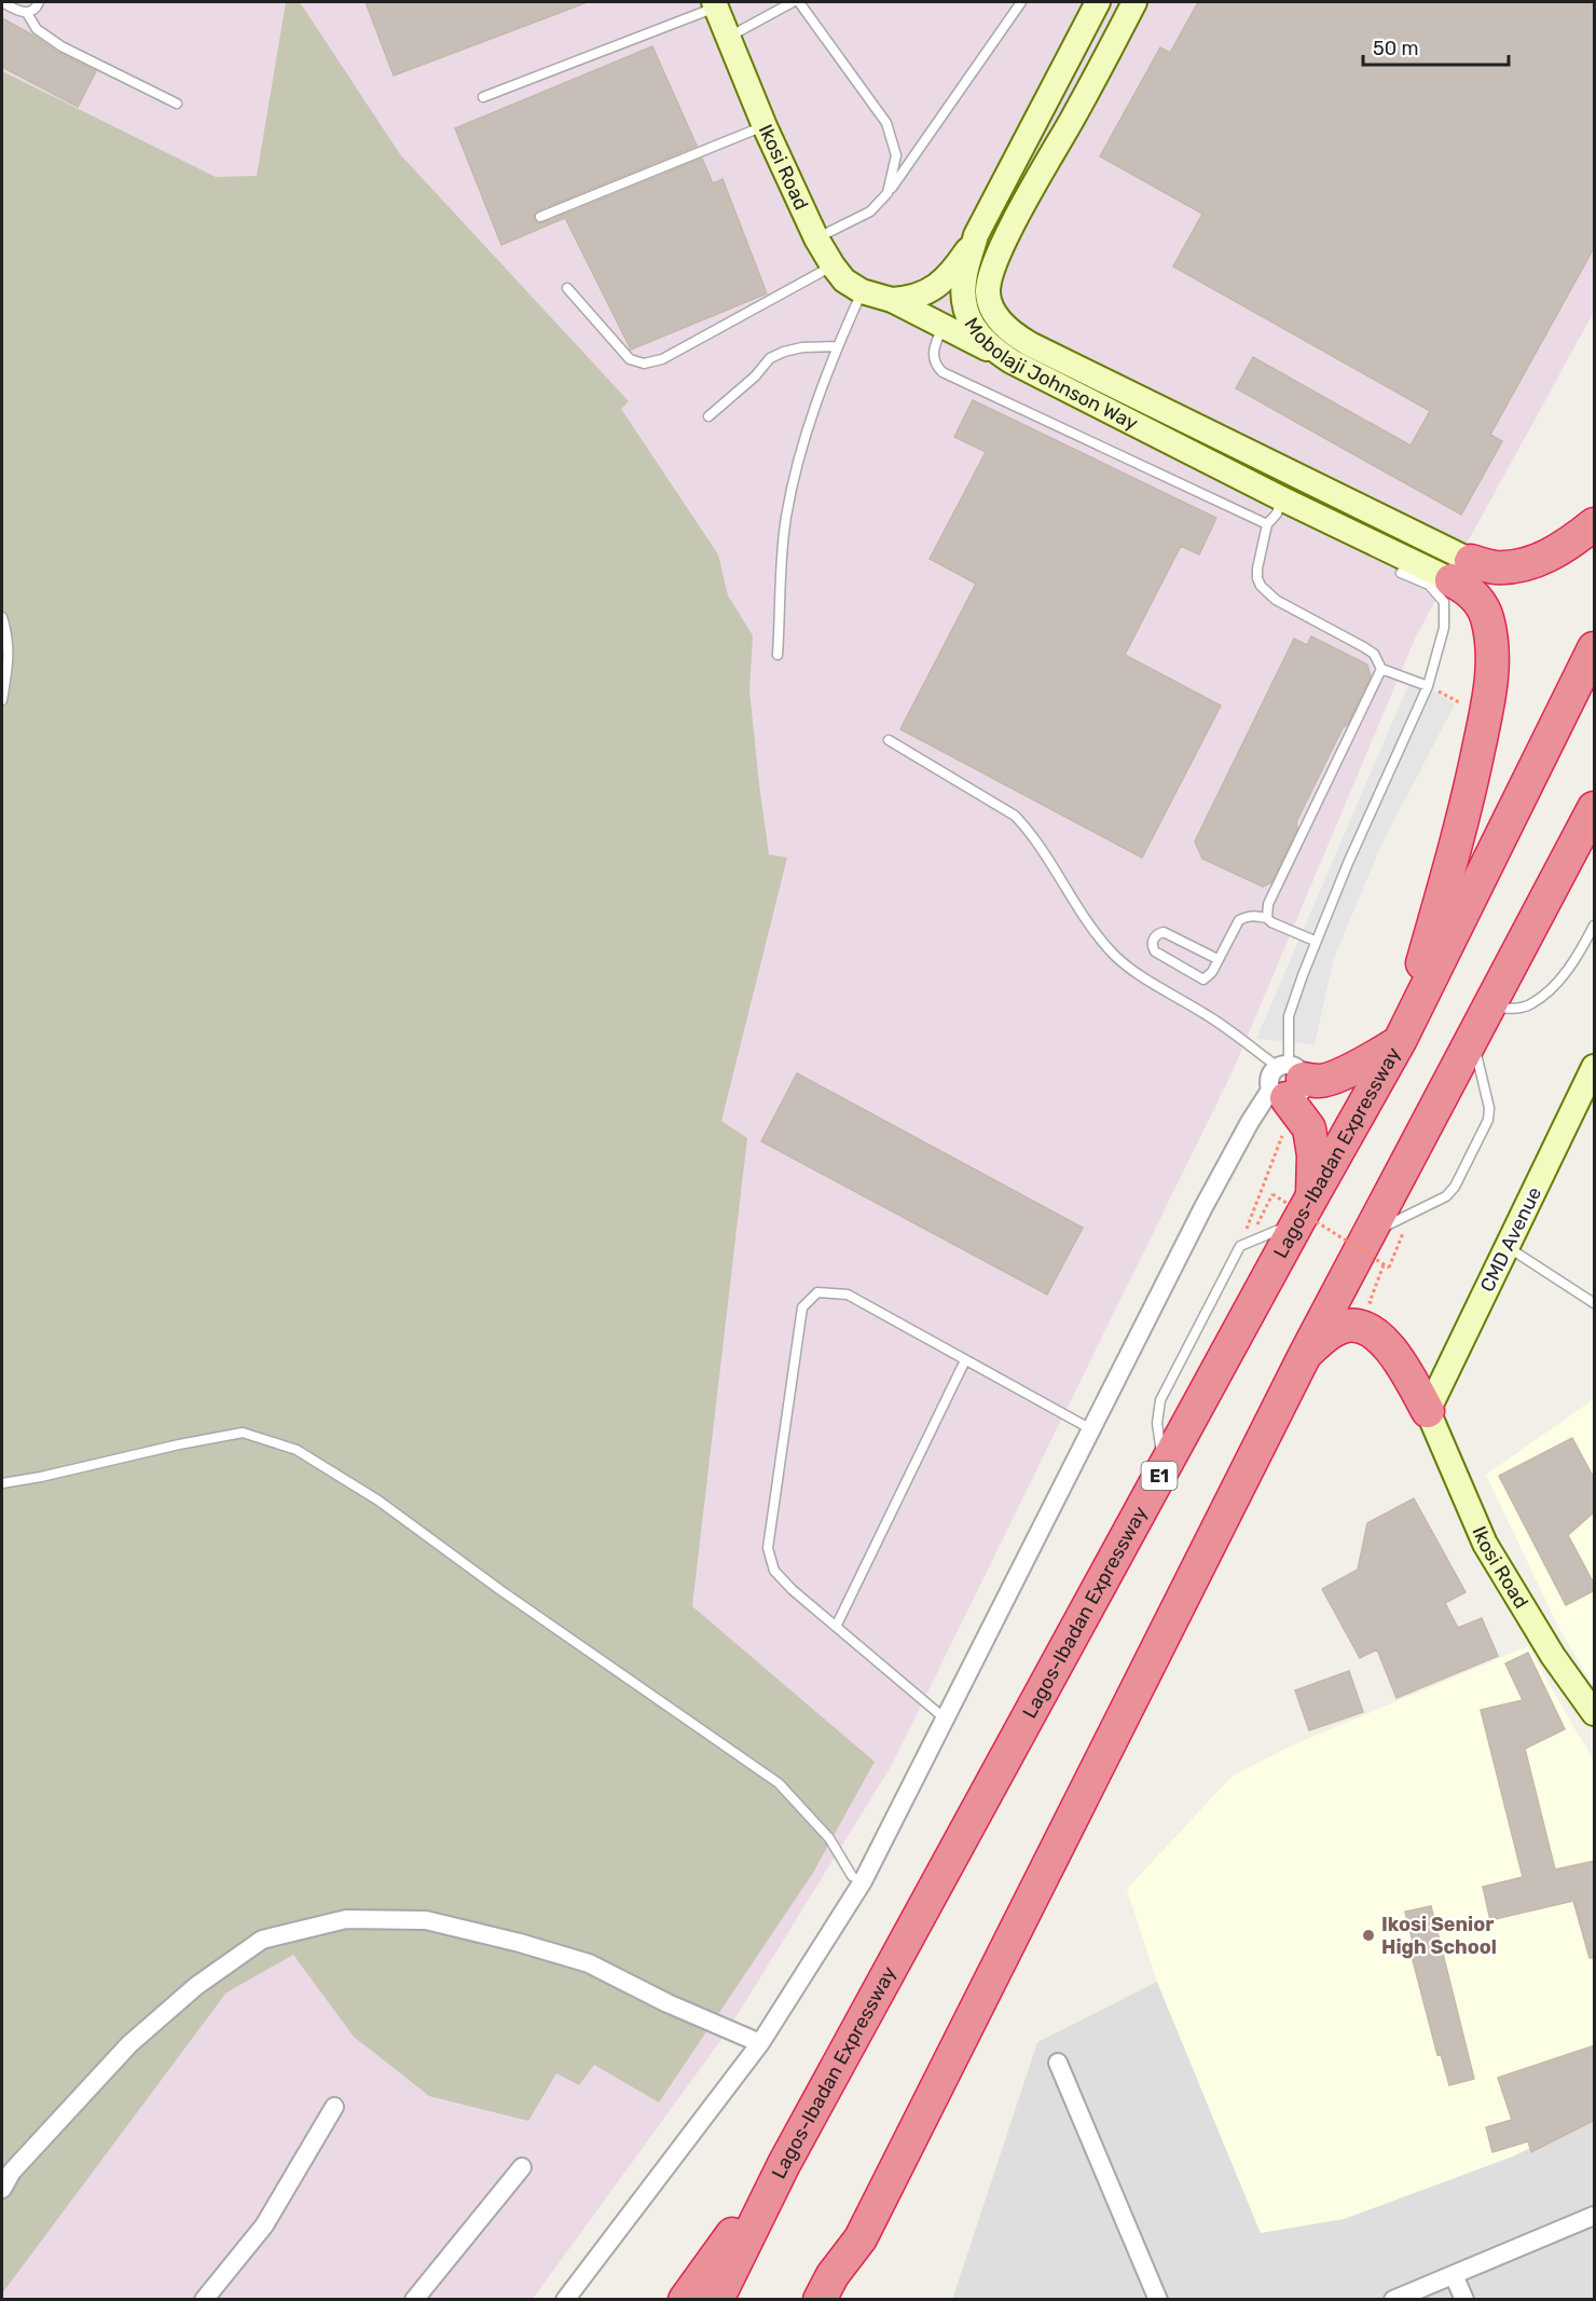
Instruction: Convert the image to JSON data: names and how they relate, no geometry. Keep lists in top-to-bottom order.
{
  "streets": {
    "highway": ["Lagos-Ibadan Expressway", "E1"],
    "street": ["Ikosi Road", "Mobolaji Johnson Way", "CMD Avenue"]
  },
  "crossings": [
    ["Ikosi Road", "Mobolaji Johnson Way"],
    ["Ikosi Road", "CMD Avenue"]
  ],
  "places": ["Ikosi Senior High School"],
  "scale_bar": "50 m"
}
